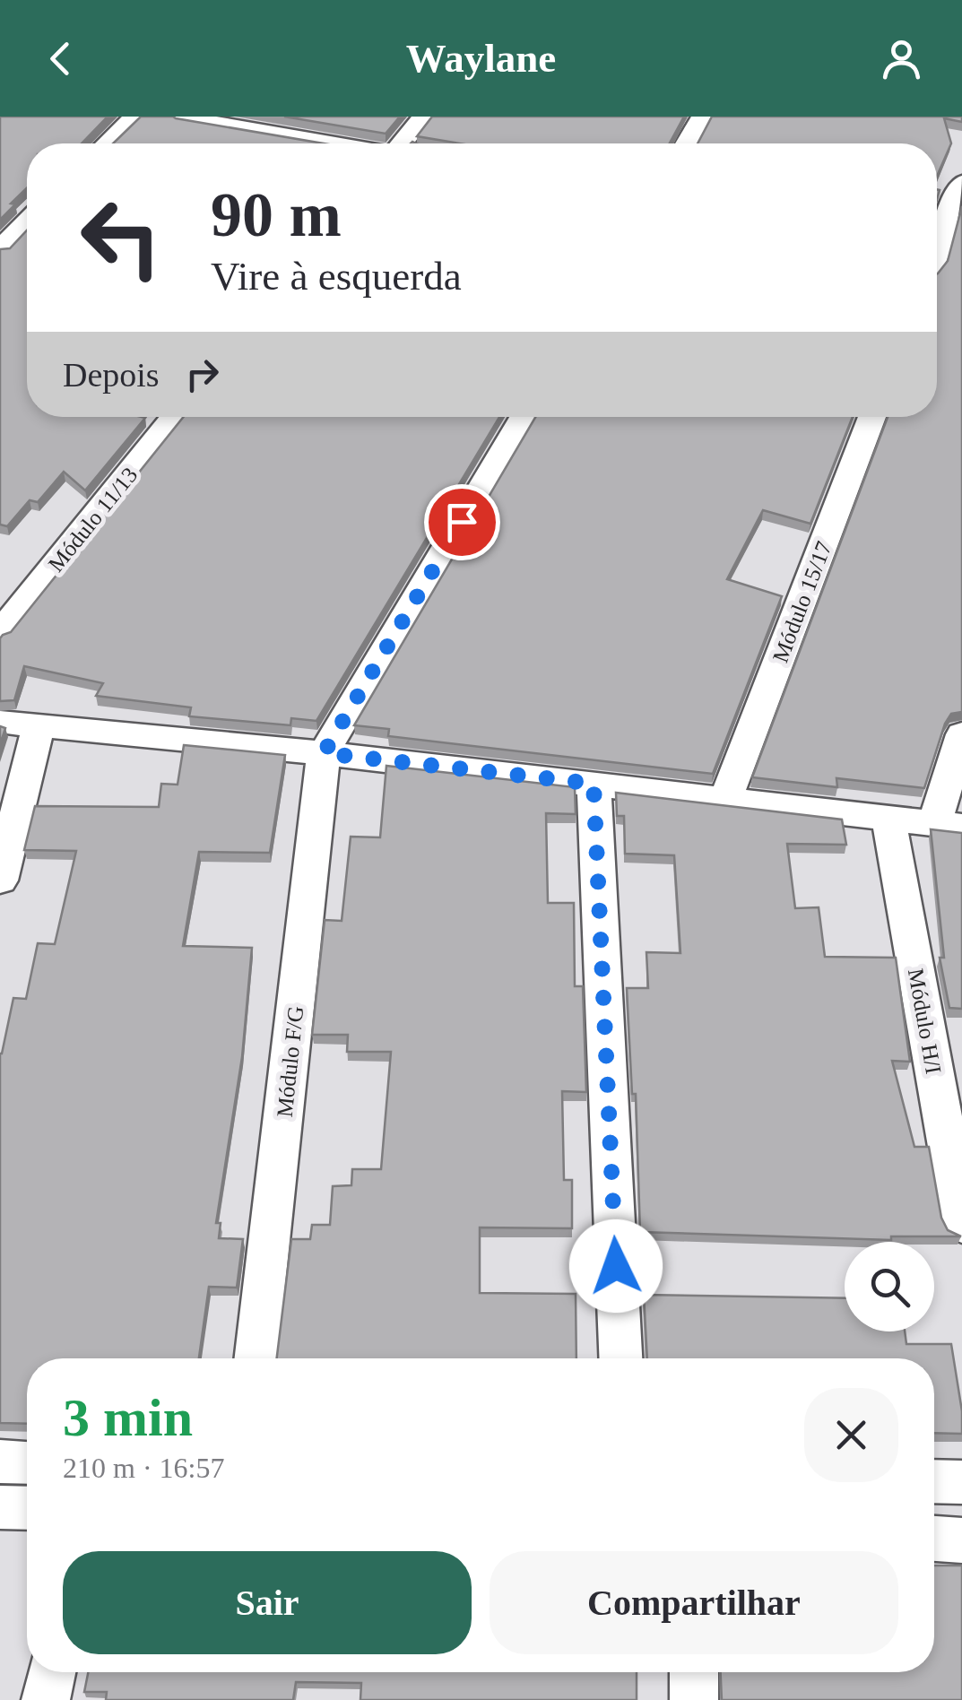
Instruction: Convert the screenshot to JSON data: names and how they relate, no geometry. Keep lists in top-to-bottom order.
{
  "streets": {
    "street": [
      "Módulo 11/13",
      "Módulo 15/17",
      "Módulo H/I",
      "Módulo F/G"
    ]
  },
  "page": {
    "header": "Waylane",
    "turn": ["90 m", "Vire à esquerda"],
    "then": "Depois",
    "heading": ["3 min", "210 m · 16:57"],
    "buttons": ["Sair", "Compartilhar"]
  }
}
